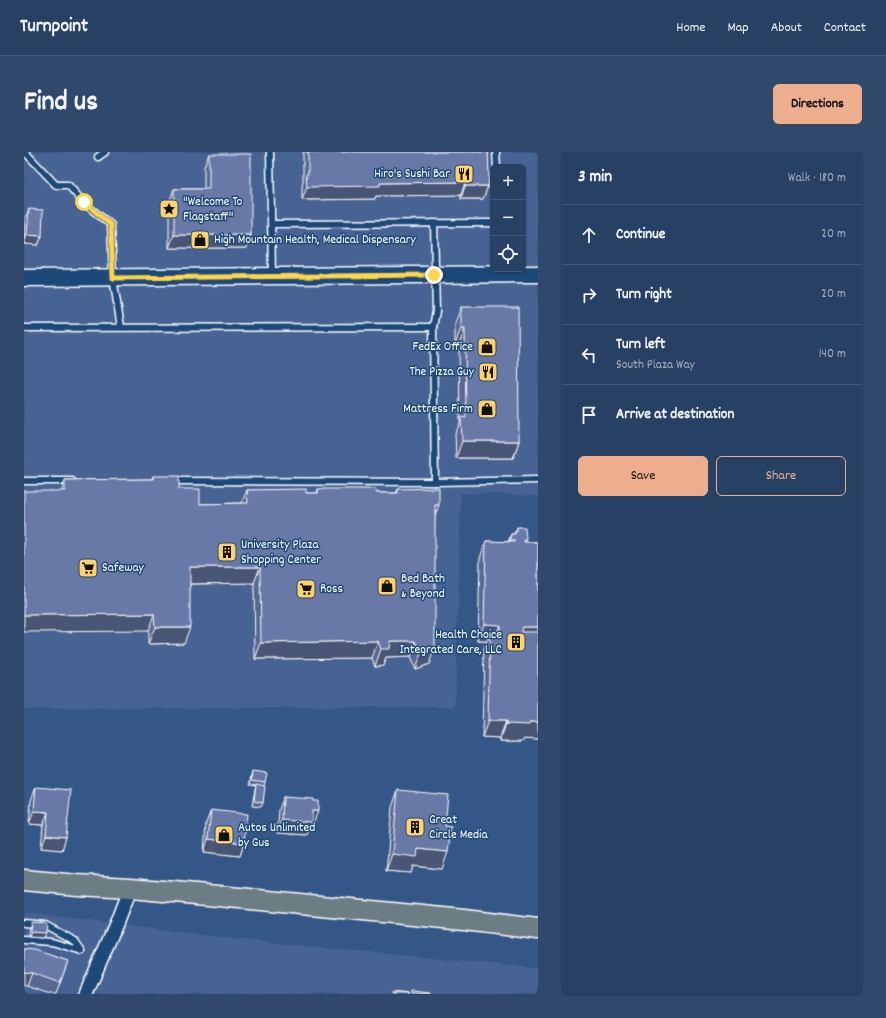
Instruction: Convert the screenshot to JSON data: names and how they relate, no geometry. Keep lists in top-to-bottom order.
{
  "places": {
    "restaurant": ["Hiro's Sushi Bar", "The Pizza Guy"],
    "place": ["\"Welcome To Flagstaff\""],
    "shop": [
      "High Mountain Health, Medical Dispensary",
      "FedEx Office",
      "Mattress Firm",
      "Bed Bath & Beyond",
      "Autos Unlimited by Gus"
    ],
    "building": ["University Plaza Shopping Center", "Health Choice Integrated Care, LLC", "Great Circle Media"],
    "supermarket": ["Safeway", "Ross"]
  },
  "page": {
    "header": "Turnpoint",
    "nav": [
      "Home",
      "Map",
      "About",
      "Contact"
    ],
    "title": "Find us",
    "buttons": [
      "Directions",
      ["Save", "Share"]
    ],
    "heading": ["3 min", "Walk · 180 m"],
    "map_buttons": ["+", "−"],
    "list": [
      ["Continue", "20 m"],
      ["Turn right", "20 m"],
      ["Turn left", "South Plaza Way", "140 m"],
      "Arrive at destination"
    ]
  }
}
